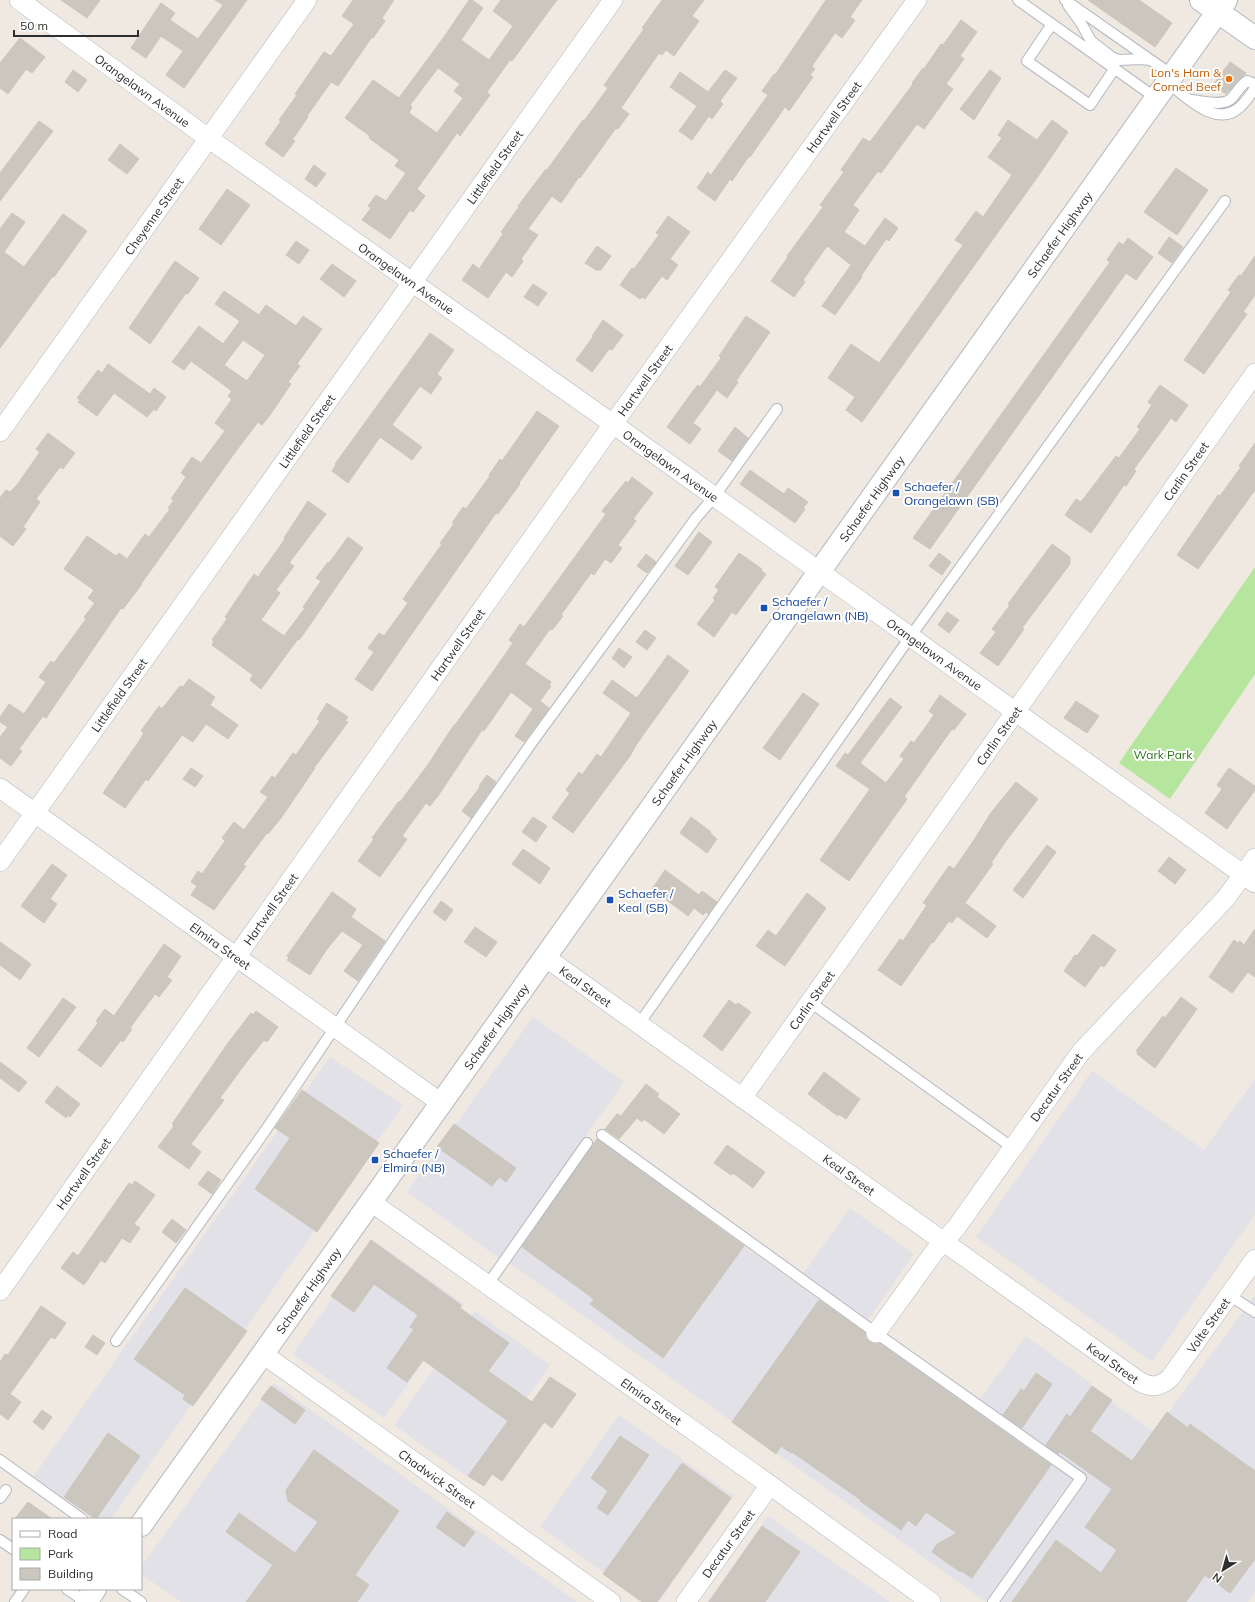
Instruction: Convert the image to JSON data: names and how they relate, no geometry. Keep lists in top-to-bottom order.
{
  "streets": {
    "main road": ["Schaefer Highway"],
    "street": [
      "Orangelawn Avenue",
      "Hartwell Street",
      "Littlefield Street",
      "Cheyenne Street",
      "Carlin Street",
      "Elmira Street",
      "Keal Street",
      "Decatur Street",
      "Volte Street",
      "Chadwick Street"
    ]
  },
  "crossings": [
    ["Orangelawn Avenue", "Hartwell Street"],
    ["Orangelawn Avenue", "Littlefield Street"],
    ["Orangelawn Avenue", "Cheyenne Street"],
    ["Orangelawn Avenue", "Schaefer Highway"],
    ["Orangelawn Avenue", "Carlin Street"],
    ["Orangelawn Avenue", "Decatur Street"],
    ["Hartwell Street", "Elmira Street"],
    ["Littlefield Street", "Elmira Street"],
    ["Schaefer Highway", "Elmira Street"],
    ["Schaefer Highway", "Keal Street"],
    ["Schaefer Highway", "Chadwick Street"],
    ["Carlin Street", "Keal Street"],
    ["Elmira Street", "Decatur Street"],
    ["Keal Street", "Decatur Street"],
    ["Keal Street", "Volte Street"]
  ],
  "parks": ["Wark Park"],
  "places": {
    "other": ["Lon's Ham & Corned Beef"],
    "transit": [
      "Schaefer / Orangelawn (SB)",
      "Schaefer / Orangelawn (NB)",
      "Schaefer / Keal (SB)",
      "Schaefer / Elmira (NB)"
    ]
  },
  "legend": ["Road", "Park", "Building"],
  "scale_bar": "50 m",
  "north": "bottom left"
}
